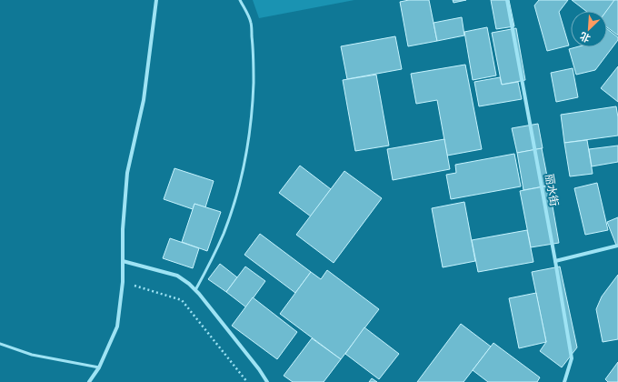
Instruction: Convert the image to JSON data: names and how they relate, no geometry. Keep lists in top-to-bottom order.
{
  "streets": {
    "street": ["丽水街"]
  },
  "north": "bottom left"
}
